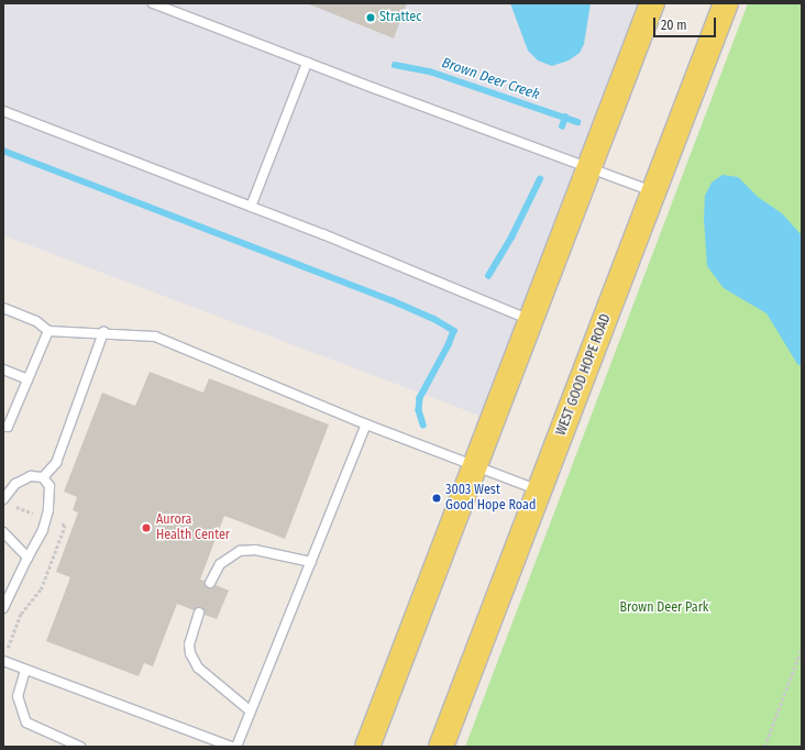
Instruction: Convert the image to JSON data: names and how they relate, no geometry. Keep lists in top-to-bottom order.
{
  "streets": {
    "main road": ["WEST GOOD HOPE ROAD"]
  },
  "water": ["Brown Deer Creek"],
  "parks": ["Brown Deer Park"],
  "places": ["Strattec", "3003 West Good Hope Road", "Aurora Health Center"],
  "scale_bar": "20 m"
}
